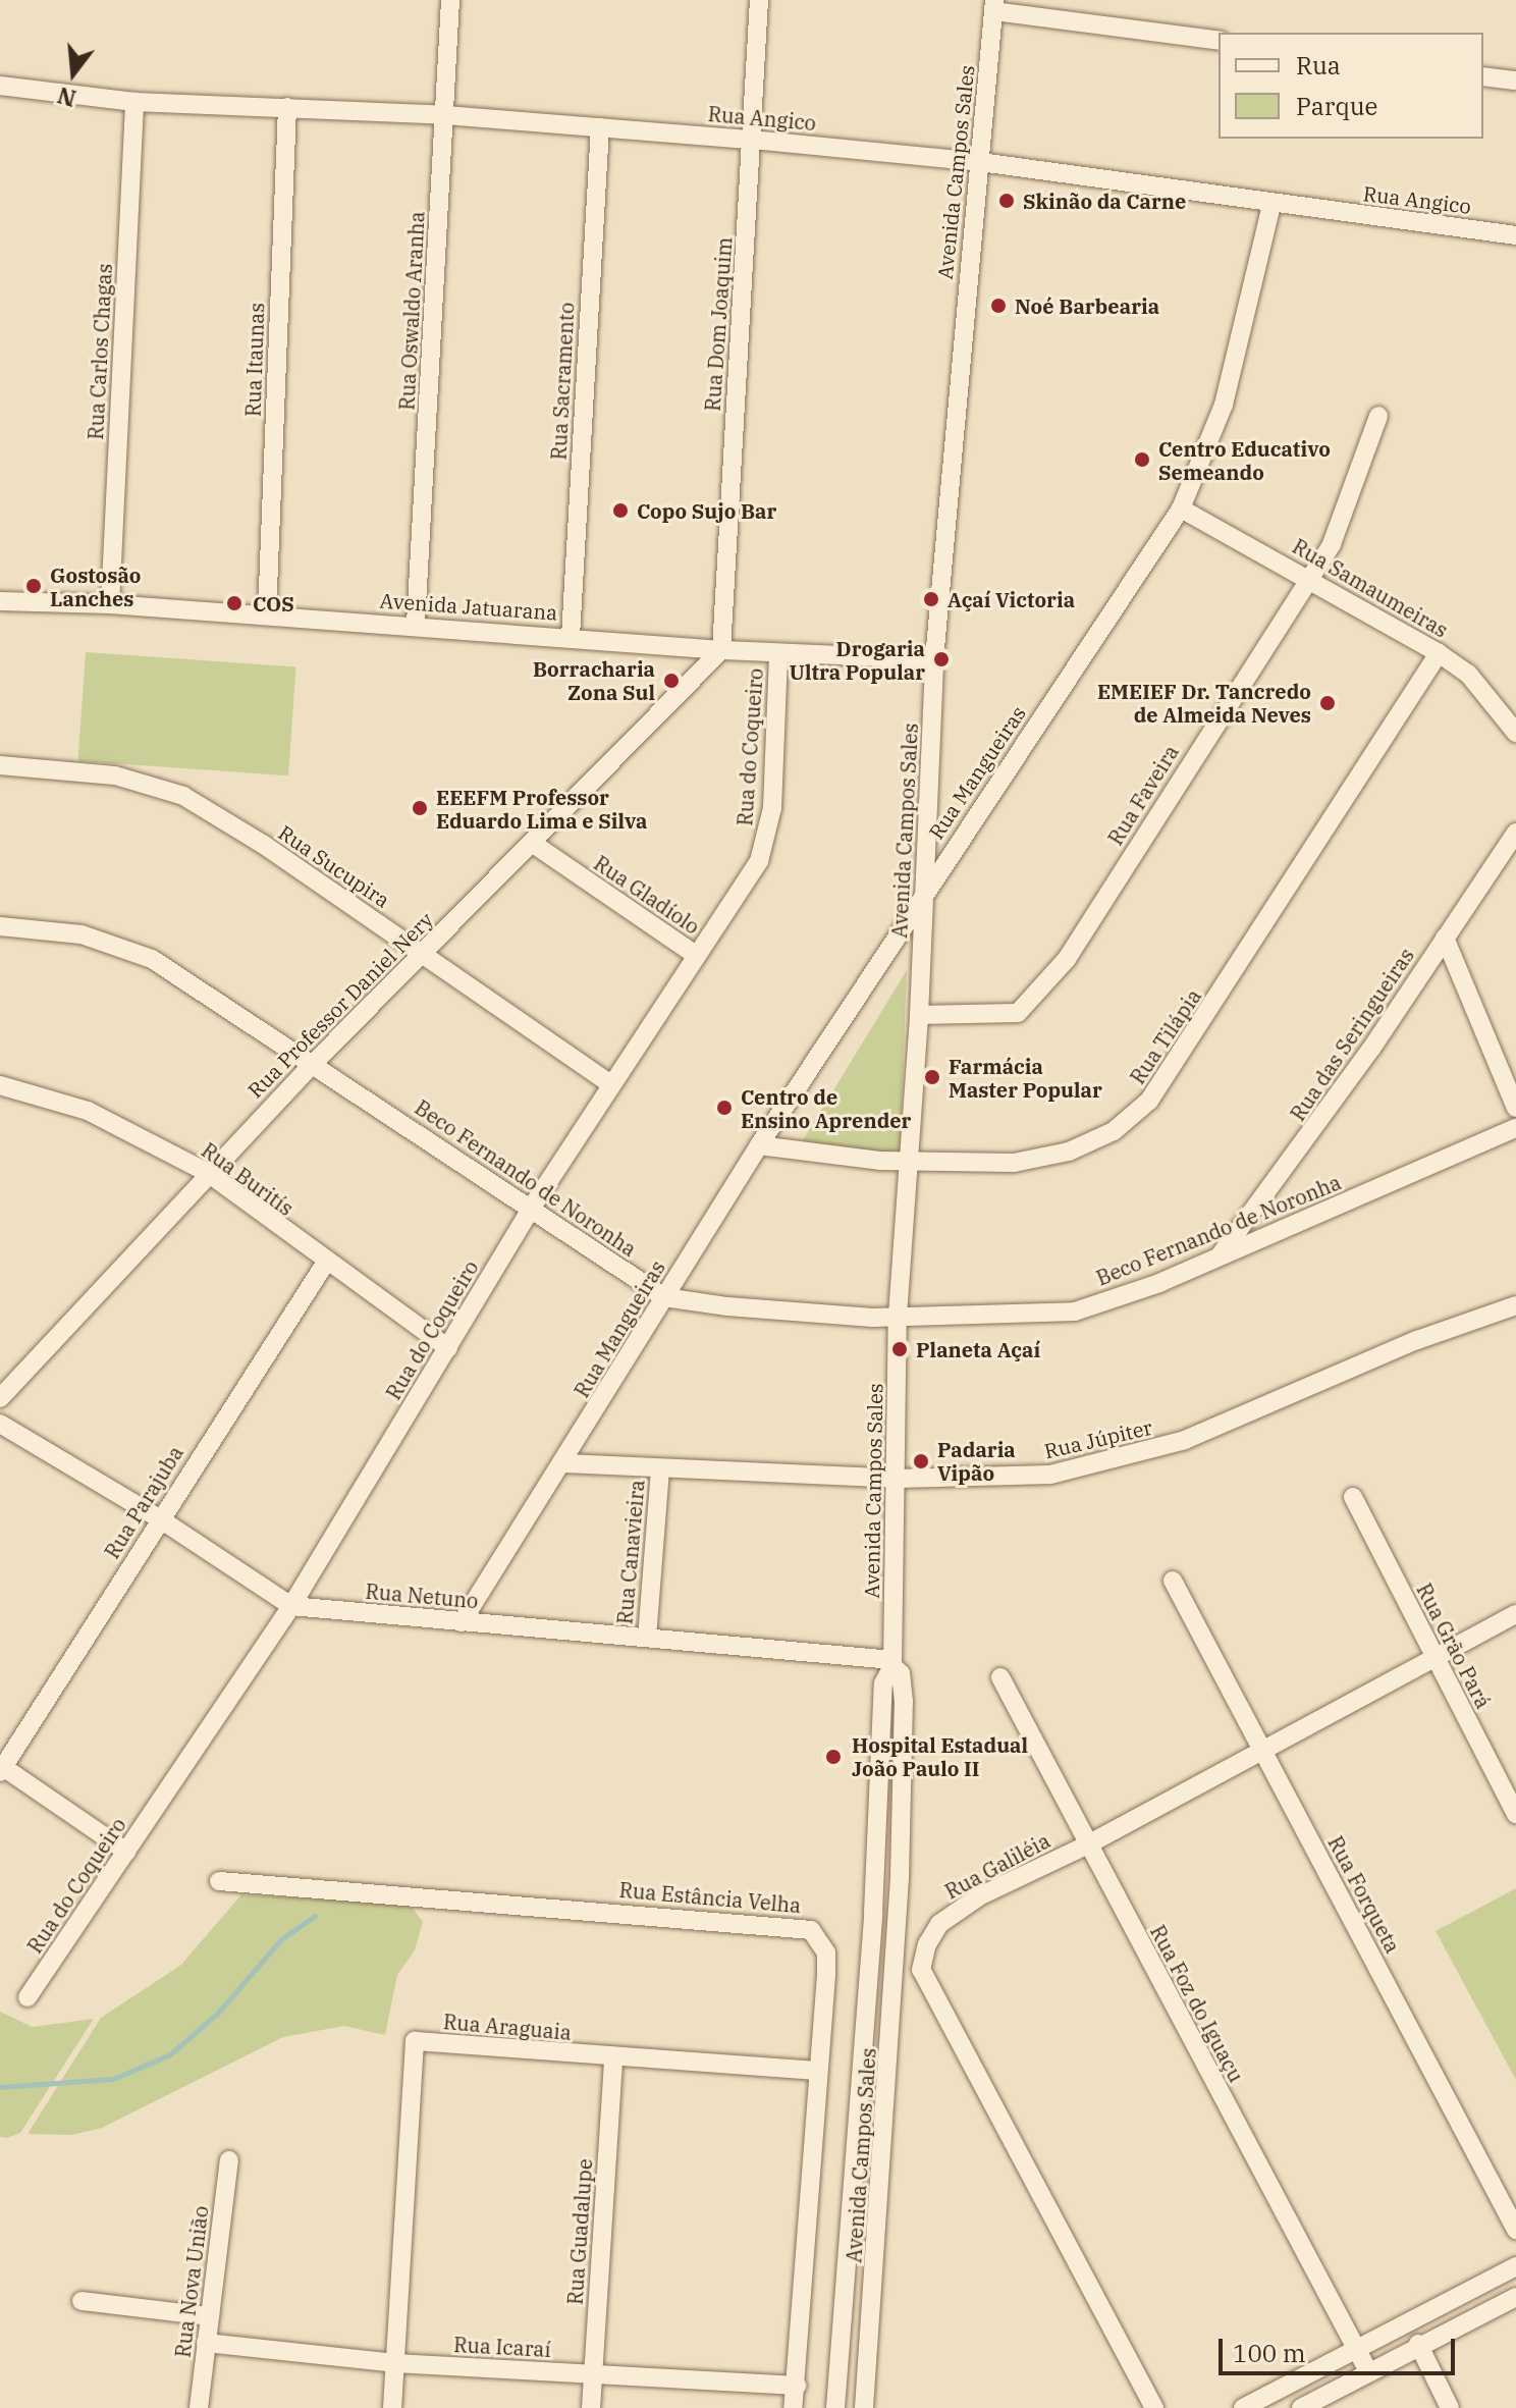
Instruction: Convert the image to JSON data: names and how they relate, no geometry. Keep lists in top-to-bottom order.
{
  "streets": {
    "street": [
      "Rua Angico",
      "Avenida Campos Sales",
      "Rua Oswaldo Aranha",
      "Rua Dom Joaquim",
      "Rua Carlos Chagas",
      "Rua Itaunas",
      "Rua Sacramento",
      "Rua Samaumeiras",
      "Avenida Jatuarana",
      "Rua do Coqueiro",
      "Rua Mangueiras",
      "Rua Faveira",
      "Rua Sucupira",
      "Rua Gladíolo",
      "Rua Professor Daniel Nery",
      "Rua das Seringueiras",
      "Rua Tilápia",
      "Beco Fernando de Noronha",
      "Rua Buritís",
      "Rua Júpiter",
      "Rua Parajuba",
      "Rua Canavieira",
      "Rua Netuno",
      "Rua Grão Pará",
      "Rua Galiléia",
      "Rua Forqueta",
      "Rua Estância Velha",
      "Rua Foz do Iguaçu",
      "Rua Araguaia",
      "Rua Guadalupe",
      "Rua Nova União",
      "Rua Icaraí"
    ]
  },
  "crossings": [
    ["Rua Angico", "Avenida Campos Sales"],
    ["Rua Angico", "Rua Oswaldo Aranha"],
    ["Rua Angico", "Rua Dom Joaquim"],
    ["Rua Angico", "Rua Carlos Chagas"],
    ["Rua Angico", "Rua Itaunas"],
    ["Rua Angico", "Rua Sacramento"],
    ["Rua Angico", "Rua Mangueiras"],
    ["Avenida Campos Sales", "Avenida Jatuarana"],
    ["Avenida Campos Sales", "Rua Mangueiras"],
    ["Avenida Campos Sales", "Rua Faveira"],
    ["Avenida Campos Sales", "Rua Tilápia"],
    ["Avenida Campos Sales", "Beco Fernando de Noronha"],
    ["Avenida Campos Sales", "Rua Júpiter"],
    ["Avenida Campos Sales", "Rua Netuno"],
    ["Rua Oswaldo Aranha", "Avenida Jatuarana"],
    ["Rua Dom Joaquim", "Avenida Jatuarana"],
    ["Rua Dom Joaquim", "Rua Professor Daniel Nery"],
    ["Rua Carlos Chagas", "Avenida Jatuarana"],
    ["Rua Itaunas", "Avenida Jatuarana"],
    ["Rua Sacramento", "Avenida Jatuarana"],
    ["Rua Samaumeiras", "Rua Mangueiras"],
    ["Rua Samaumeiras", "Rua Faveira"],
    ["Rua Samaumeiras", "Rua Tilápia"],
    ["Avenida Jatuarana", "Rua do Coqueiro"],
    ["Avenida Jatuarana", "Rua Professor Daniel Nery"],
    ["Rua do Coqueiro", "Rua Sucupira"],
    ["Rua do Coqueiro", "Rua Gladíolo"],
    ["Rua do Coqueiro", "Beco Fernando de Noronha"],
    ["Rua do Coqueiro", "Rua Buritís"],
    ["Rua do Coqueiro", "Rua Parajuba"],
    ["Rua do Coqueiro", "Rua Netuno"],
    ["Rua Mangueiras", "Rua Tilápia"],
    ["Rua Mangueiras", "Beco Fernando de Noronha"],
    ["Rua Mangueiras", "Rua Júpiter"],
    ["Rua Mangueiras", "Rua Netuno"],
    ["Rua Sucupira", "Rua Professor Daniel Nery"],
    ["Rua Gladíolo", "Rua Professor Daniel Nery"],
    ["Rua Professor Daniel Nery", "Beco Fernando de Noronha"],
    ["Rua Professor Daniel Nery", "Rua Buritís"],
    ["Rua das Seringueiras", "Beco Fernando de Noronha"],
    ["Rua Buritís", "Rua Parajuba"],
    ["Rua Júpiter", "Rua Canavieira"],
    ["Rua Parajuba", "Rua Netuno"],
    ["Rua Canavieira", "Rua Netuno"],
    ["Rua Grão Pará", "Rua Galiléia"],
    ["Rua Galiléia", "Rua Forqueta"],
    ["Rua Galiléia", "Rua Foz do Iguaçu"],
    ["Rua Estância Velha", "Rua Araguaia"],
    ["Rua Estância Velha", "Rua Icaraí"],
    ["Rua Araguaia", "Rua Guadalupe"],
    ["Rua Araguaia", "Rua Icaraí"],
    ["Rua Guadalupe", "Rua Icaraí"],
    ["Rua Nova União", "Rua Icaraí"]
  ],
  "places": [
    "Skinão da Carne",
    "Noé Barbearia",
    "Centro Educativo Semeando",
    "Copo Sujo Bar",
    "Gostosão Lanches",
    "Açaí Victoria",
    "COS",
    "Drogaria Ultra Popular",
    "Borracharia Zona Sul",
    "EMEIEF Dr. Tancredo de Almeida Neves",
    "EEEFM Professor Eduardo Lima e Silva",
    "Farmácia Master Popular",
    "Centro de Ensino Aprender",
    "Planeta Açaí",
    "Padaria Vipão",
    "Hospital Estadual João Paulo II"
  ],
  "legend": ["Rua", "Parque"],
  "scale_bar": "100 m",
  "north": "bottom"
}
